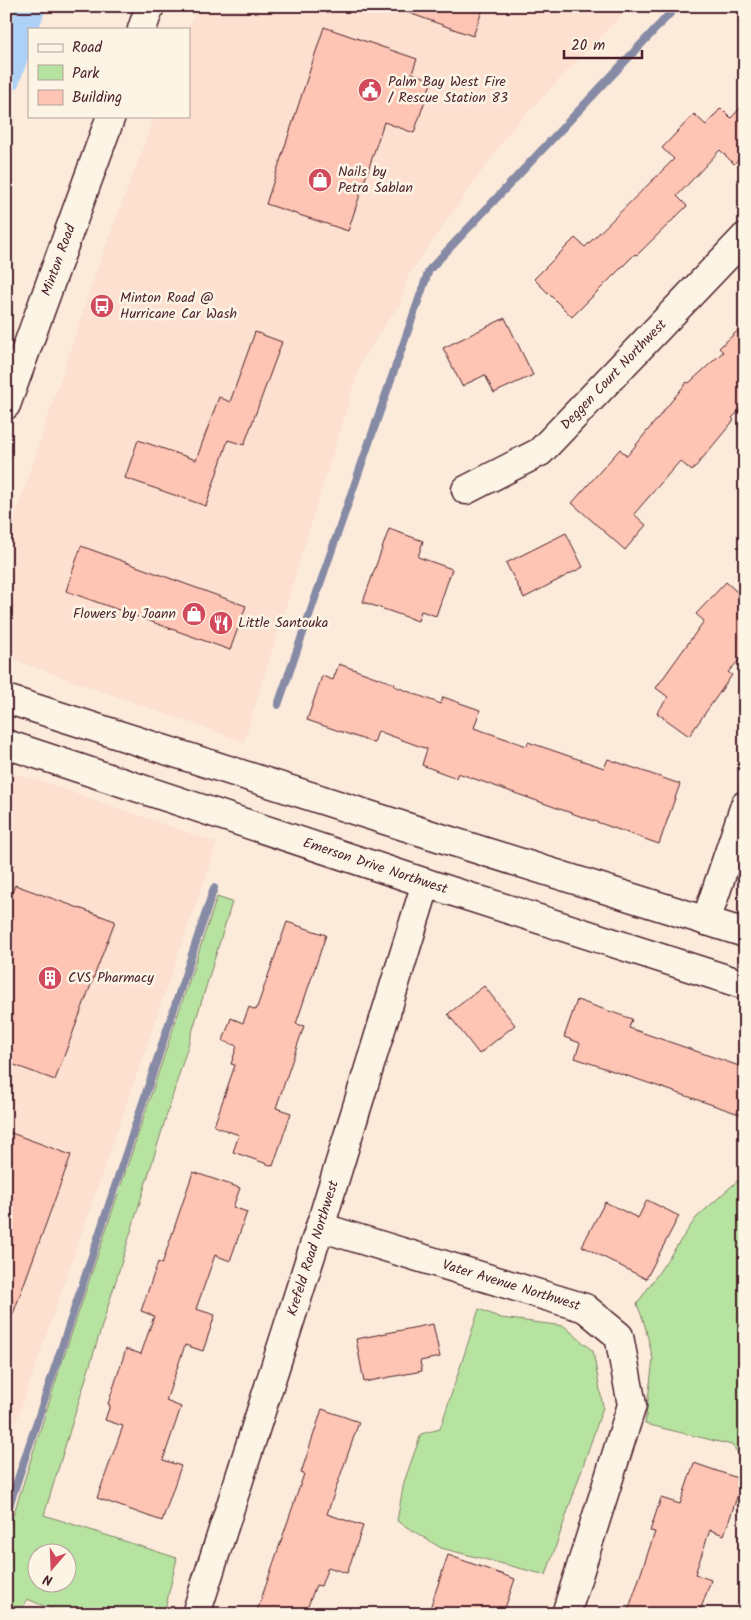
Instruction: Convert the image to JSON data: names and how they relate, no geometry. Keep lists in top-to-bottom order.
{
  "streets": {
    "street": [
      "Minton Road",
      "Deggen Court Northwest",
      "Emerson Drive Northwest",
      "Krefeld Road Northwest",
      "Vater Avenue Northwest"
    ]
  },
  "crossings": [
    ["Emerson Drive Northwest", "Krefeld Road Northwest"],
    ["Krefeld Road Northwest", "Vater Avenue Northwest"]
  ],
  "places": {
    "public building": ["Palm Bay West Fire / Rescue Station 83"],
    "shop": ["Nails by Petra Sablan", "Flowers by Joann"],
    "bus stop": ["Minton Road @ Hurricane Car Wash"],
    "restaurant": ["Little Santouka"],
    "building": ["CVS Pharmacy"]
  },
  "legend": ["Road", "Park", "Building"],
  "scale_bar": "20 m",
  "north": "bottom"
}
